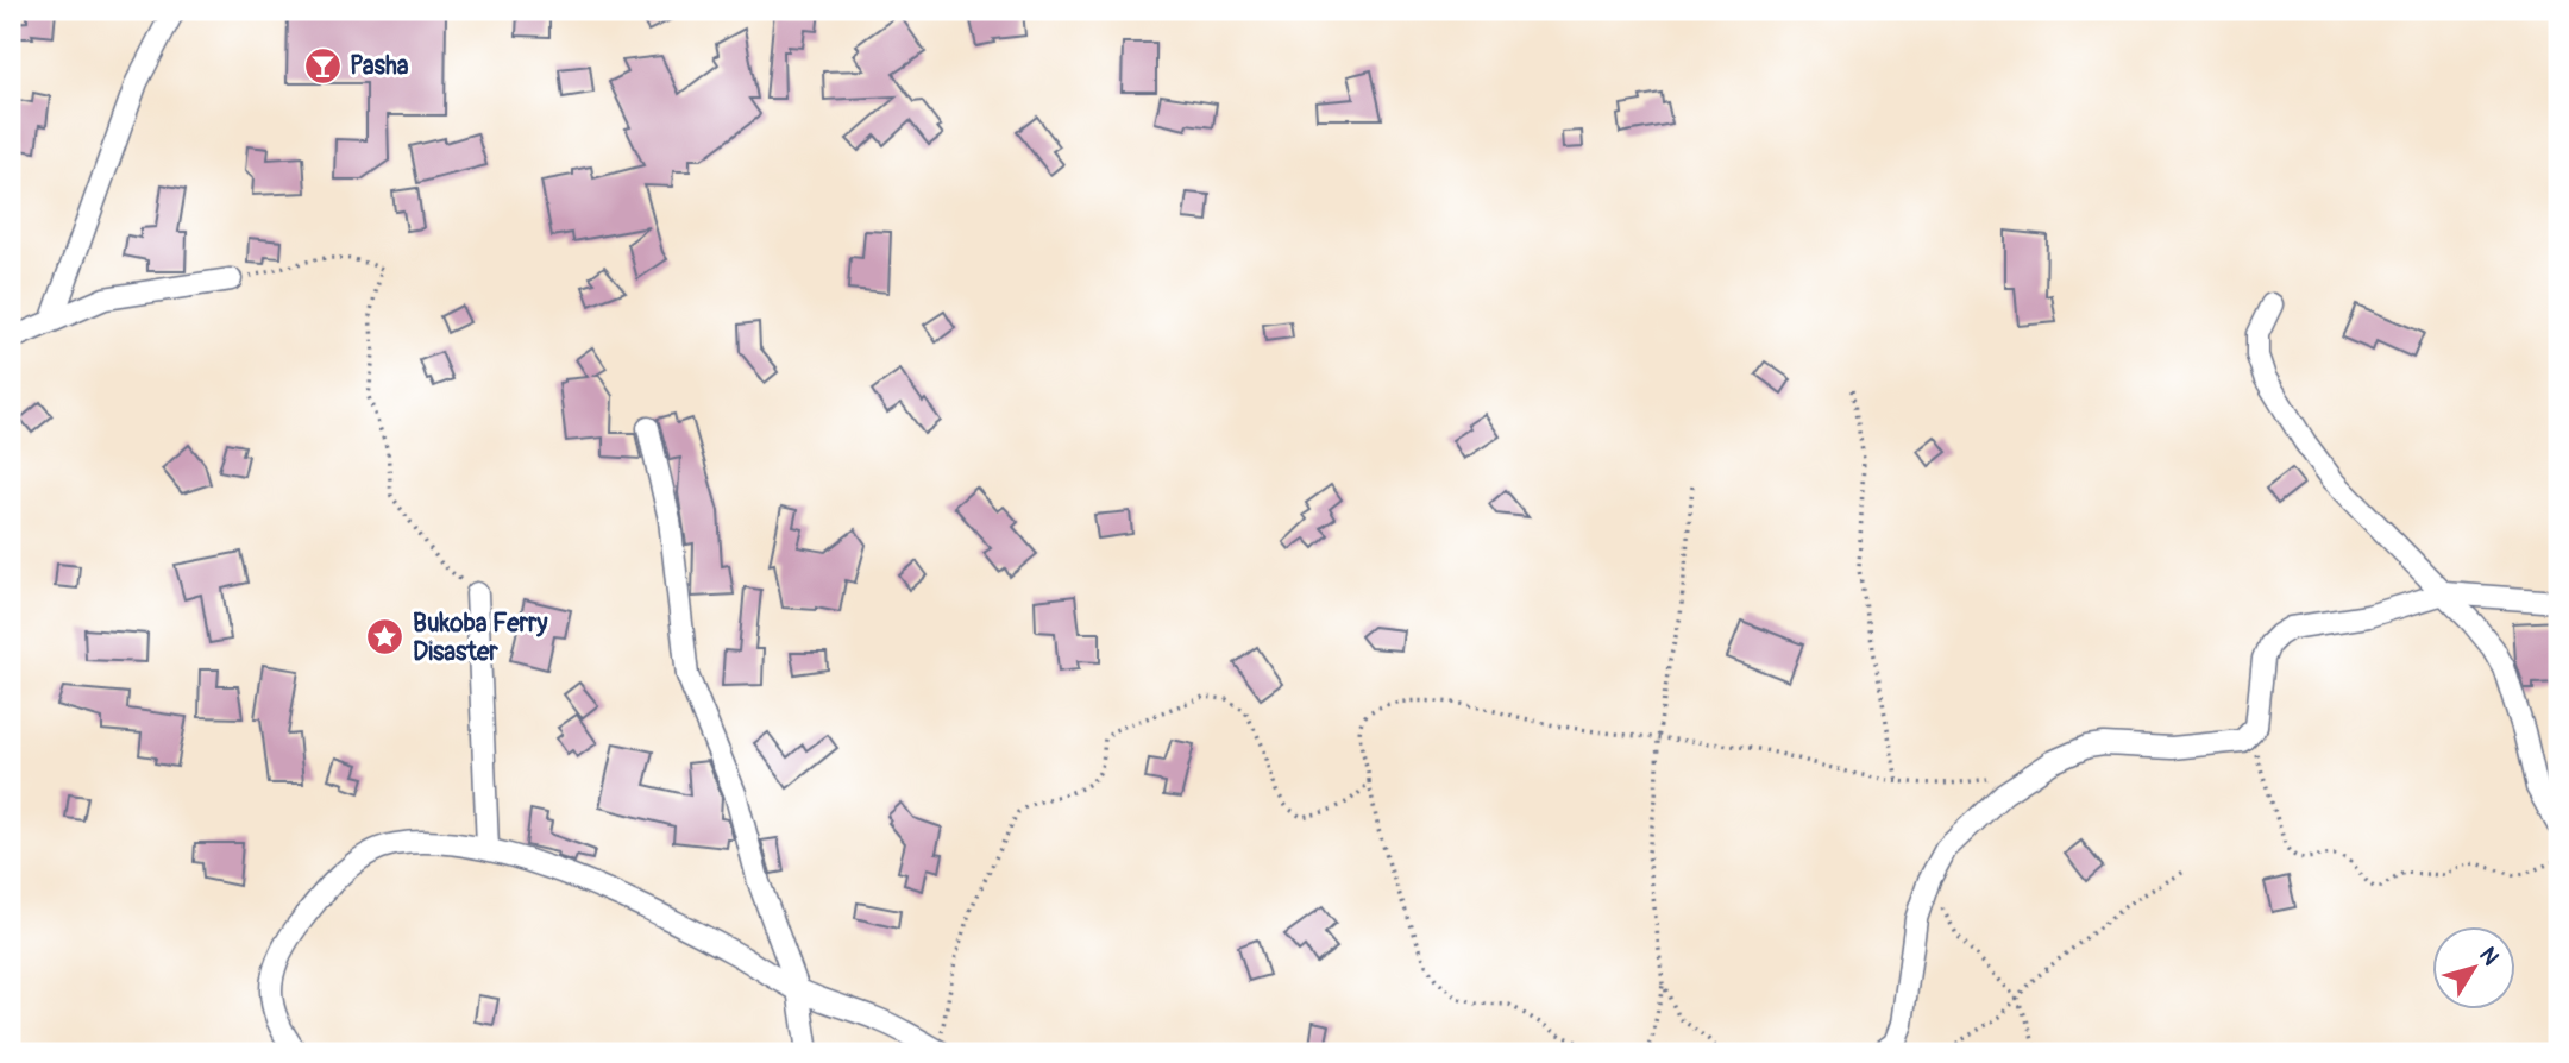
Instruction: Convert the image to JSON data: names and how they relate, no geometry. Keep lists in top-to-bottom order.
{
  "places": {
    "bar": ["Pasha"],
    "place": ["Bukoba Ferry Disaster"]
  },
  "north": "top right"
}
